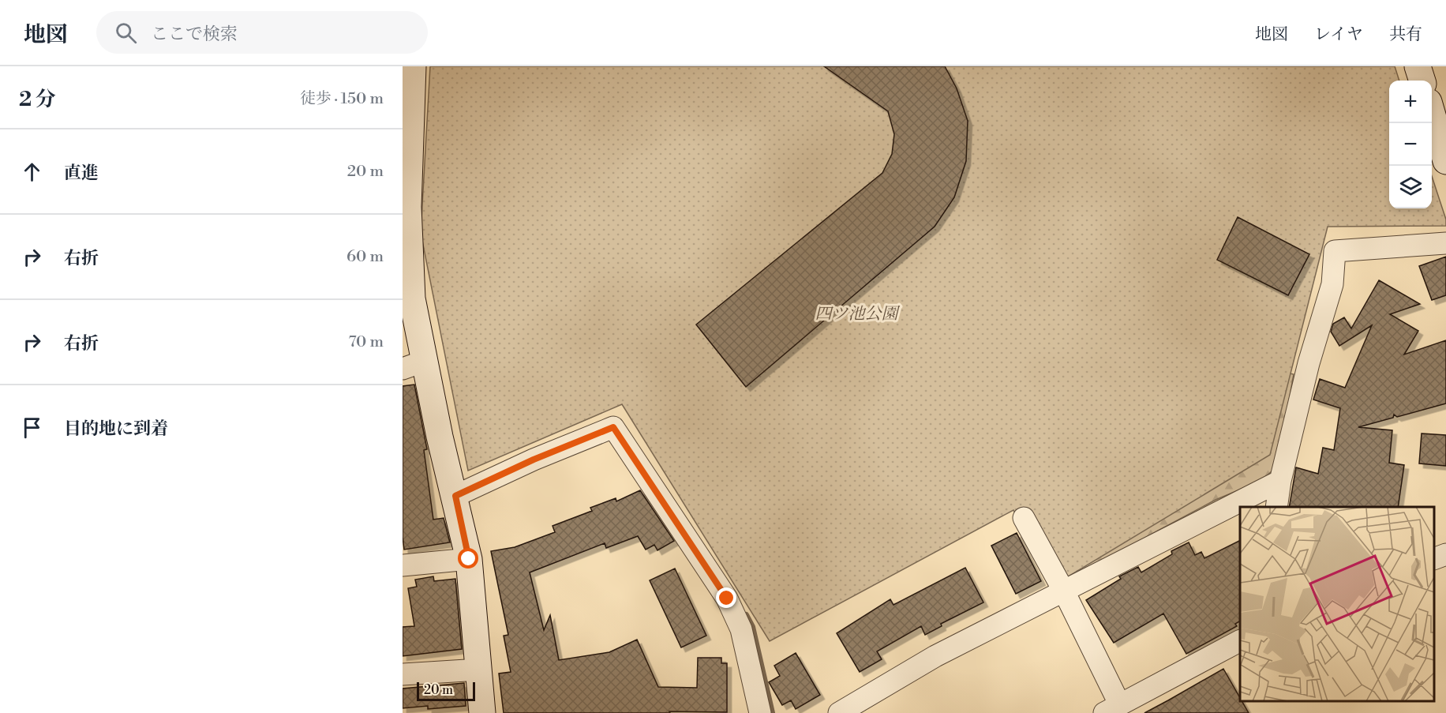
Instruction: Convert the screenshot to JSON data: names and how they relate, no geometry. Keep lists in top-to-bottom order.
{
  "parks": ["四ツ池公園"],
  "scale_bar": "20 m",
  "page": {
    "header": "地図",
    "search": "ここで検索",
    "nav": ["地図", "レイヤ", "共有"],
    "heading": ["2 分", "徒歩 · 150 m"],
    "map_buttons": ["+", "−"],
    "list": [
      ["直進", "20 m"],
      ["右折", "60 m"],
      ["右折", "70 m"],
      "目的地に到着"
    ],
    "scale": "20 m"
  }
}
